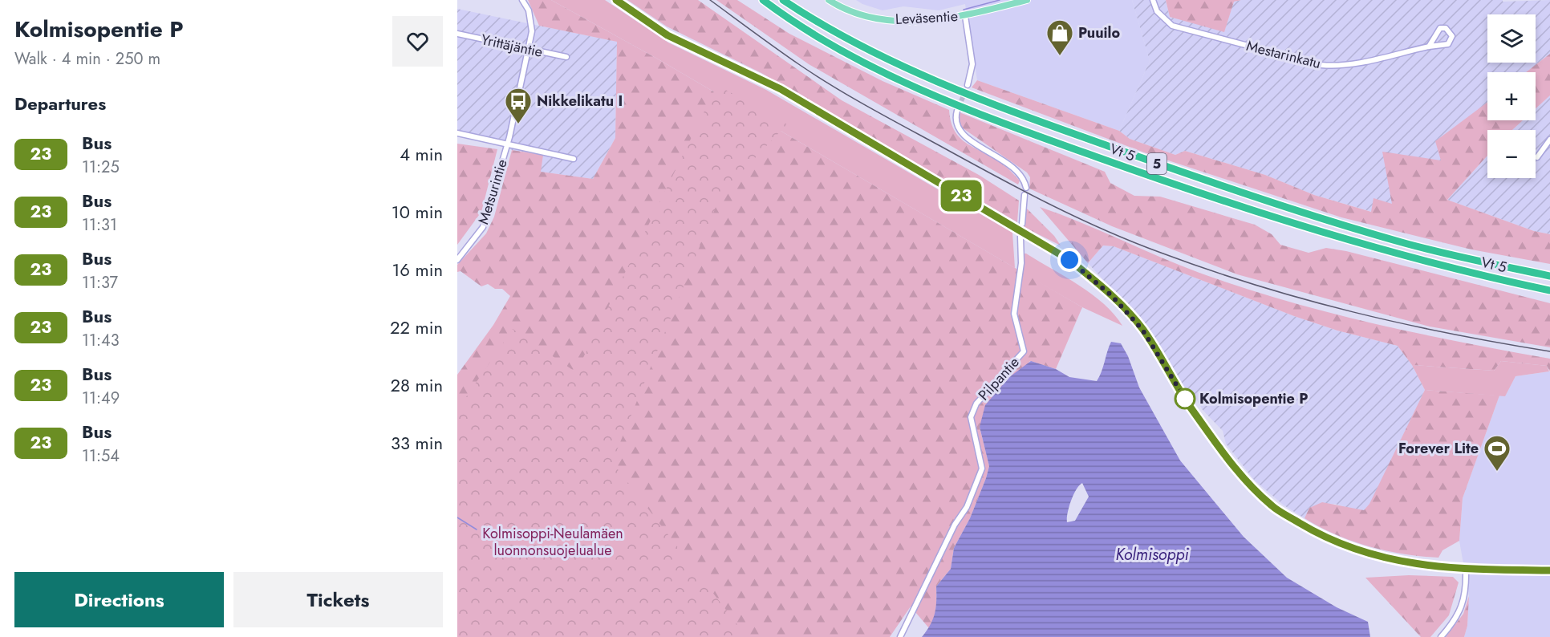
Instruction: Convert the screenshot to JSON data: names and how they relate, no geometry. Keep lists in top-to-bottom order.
{
  "streets": {
    "highway": ["Vt 5", "5"],
    "main road": ["Leväsentie"],
    "street": [
      "Yrittäjäntie",
      "Mestarinkatu",
      "Metsurintie",
      "Pilpantie"
    ]
  },
  "crossings": [
    ["Yrittäjäntie", "Metsurintie"]
  ],
  "water": ["Kolmisoppi"],
  "parks": ["Kolmisoppi-Neulamäen luonnonsuojelualue"],
  "places": {
    "shop": ["Puuilo"],
    "bus stop": ["Nikkelikatu I"],
    "other": ["Kolmisopentie P"],
    "sports": ["Forever Lite"]
  },
  "lines": ["bus line 23"],
  "page": {
    "heading": [
      ["Kolmisopentie P", "Walk · 4 min · 250 m"],
      "Departures"
    ],
    "on_map": "23",
    "map_buttons": ["+", "−"],
    "list": [
      {
        "mark": "23",
        "name": "Bus",
        "note": "11:25",
        "value": "4 min"
      },
      {
        "mark": "23",
        "name": "Bus",
        "note": "11:31",
        "value": "10 min"
      },
      {
        "mark": "23",
        "name": "Bus",
        "note": "11:37",
        "value": "16 min"
      },
      {
        "mark": "23",
        "name": "Bus",
        "note": "11:43",
        "value": "22 min"
      },
      {
        "mark": "23",
        "name": "Bus",
        "note": "11:49",
        "value": "28 min"
      },
      {
        "mark": "23",
        "name": "Bus",
        "note": "11:54",
        "value": "33 min"
      }
    ],
    "buttons": ["Directions", "Tickets"]
  }
}
